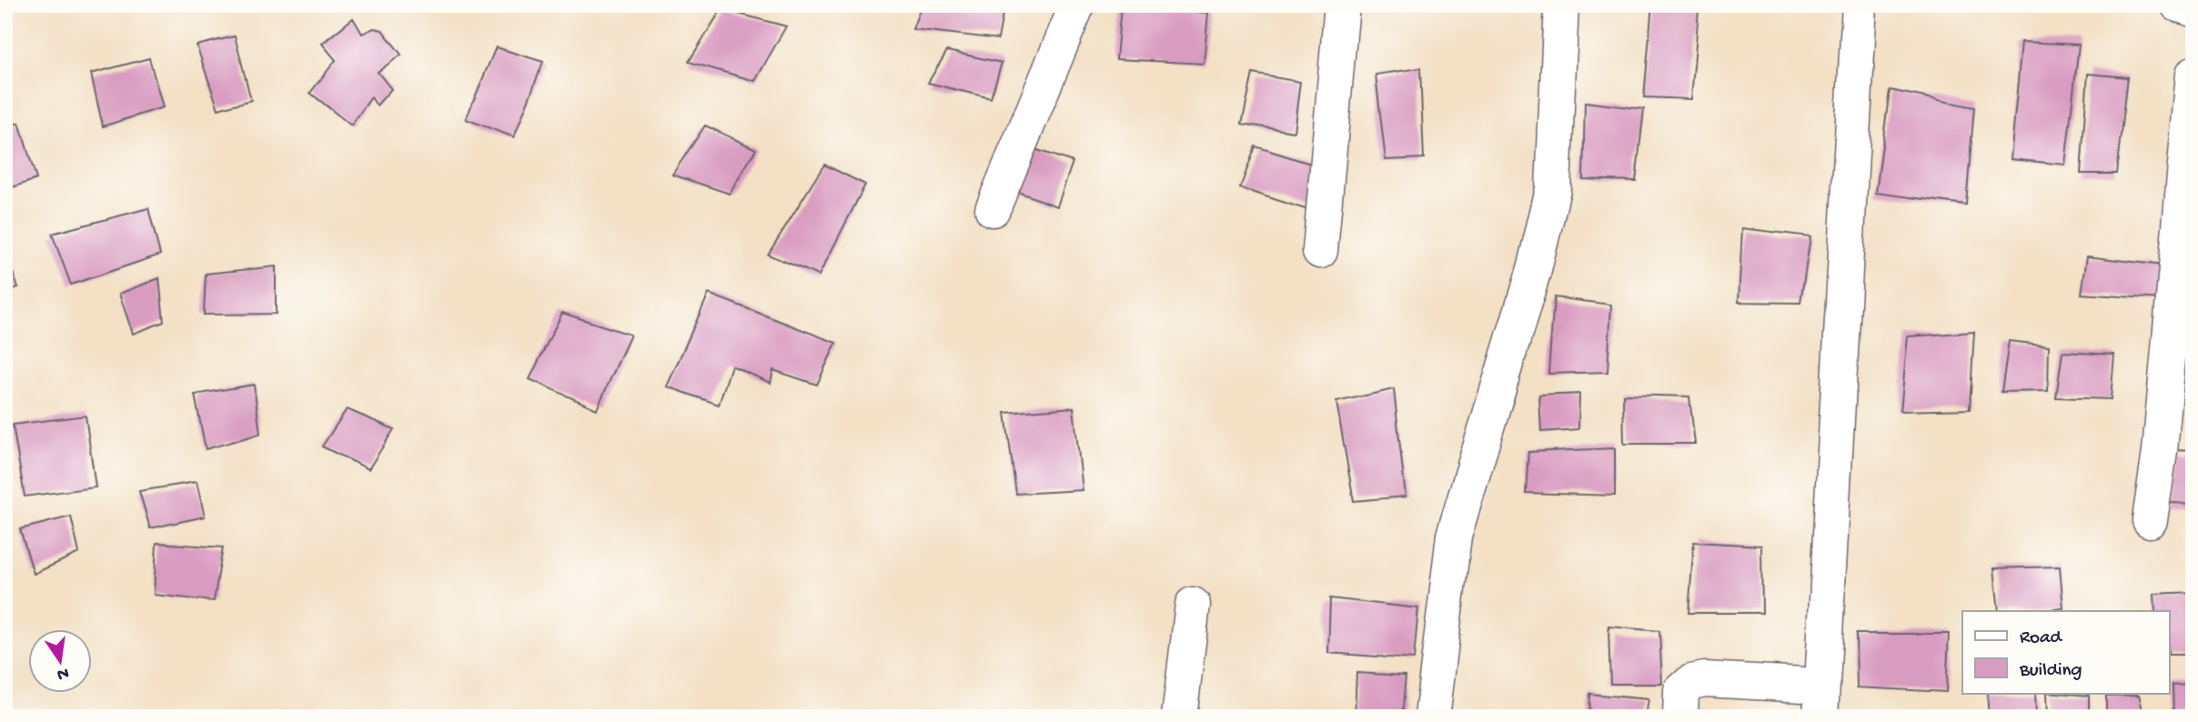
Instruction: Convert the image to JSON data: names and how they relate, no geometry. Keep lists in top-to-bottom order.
{
  "legend": ["Road", "Building"],
  "north": "bottom"
}
